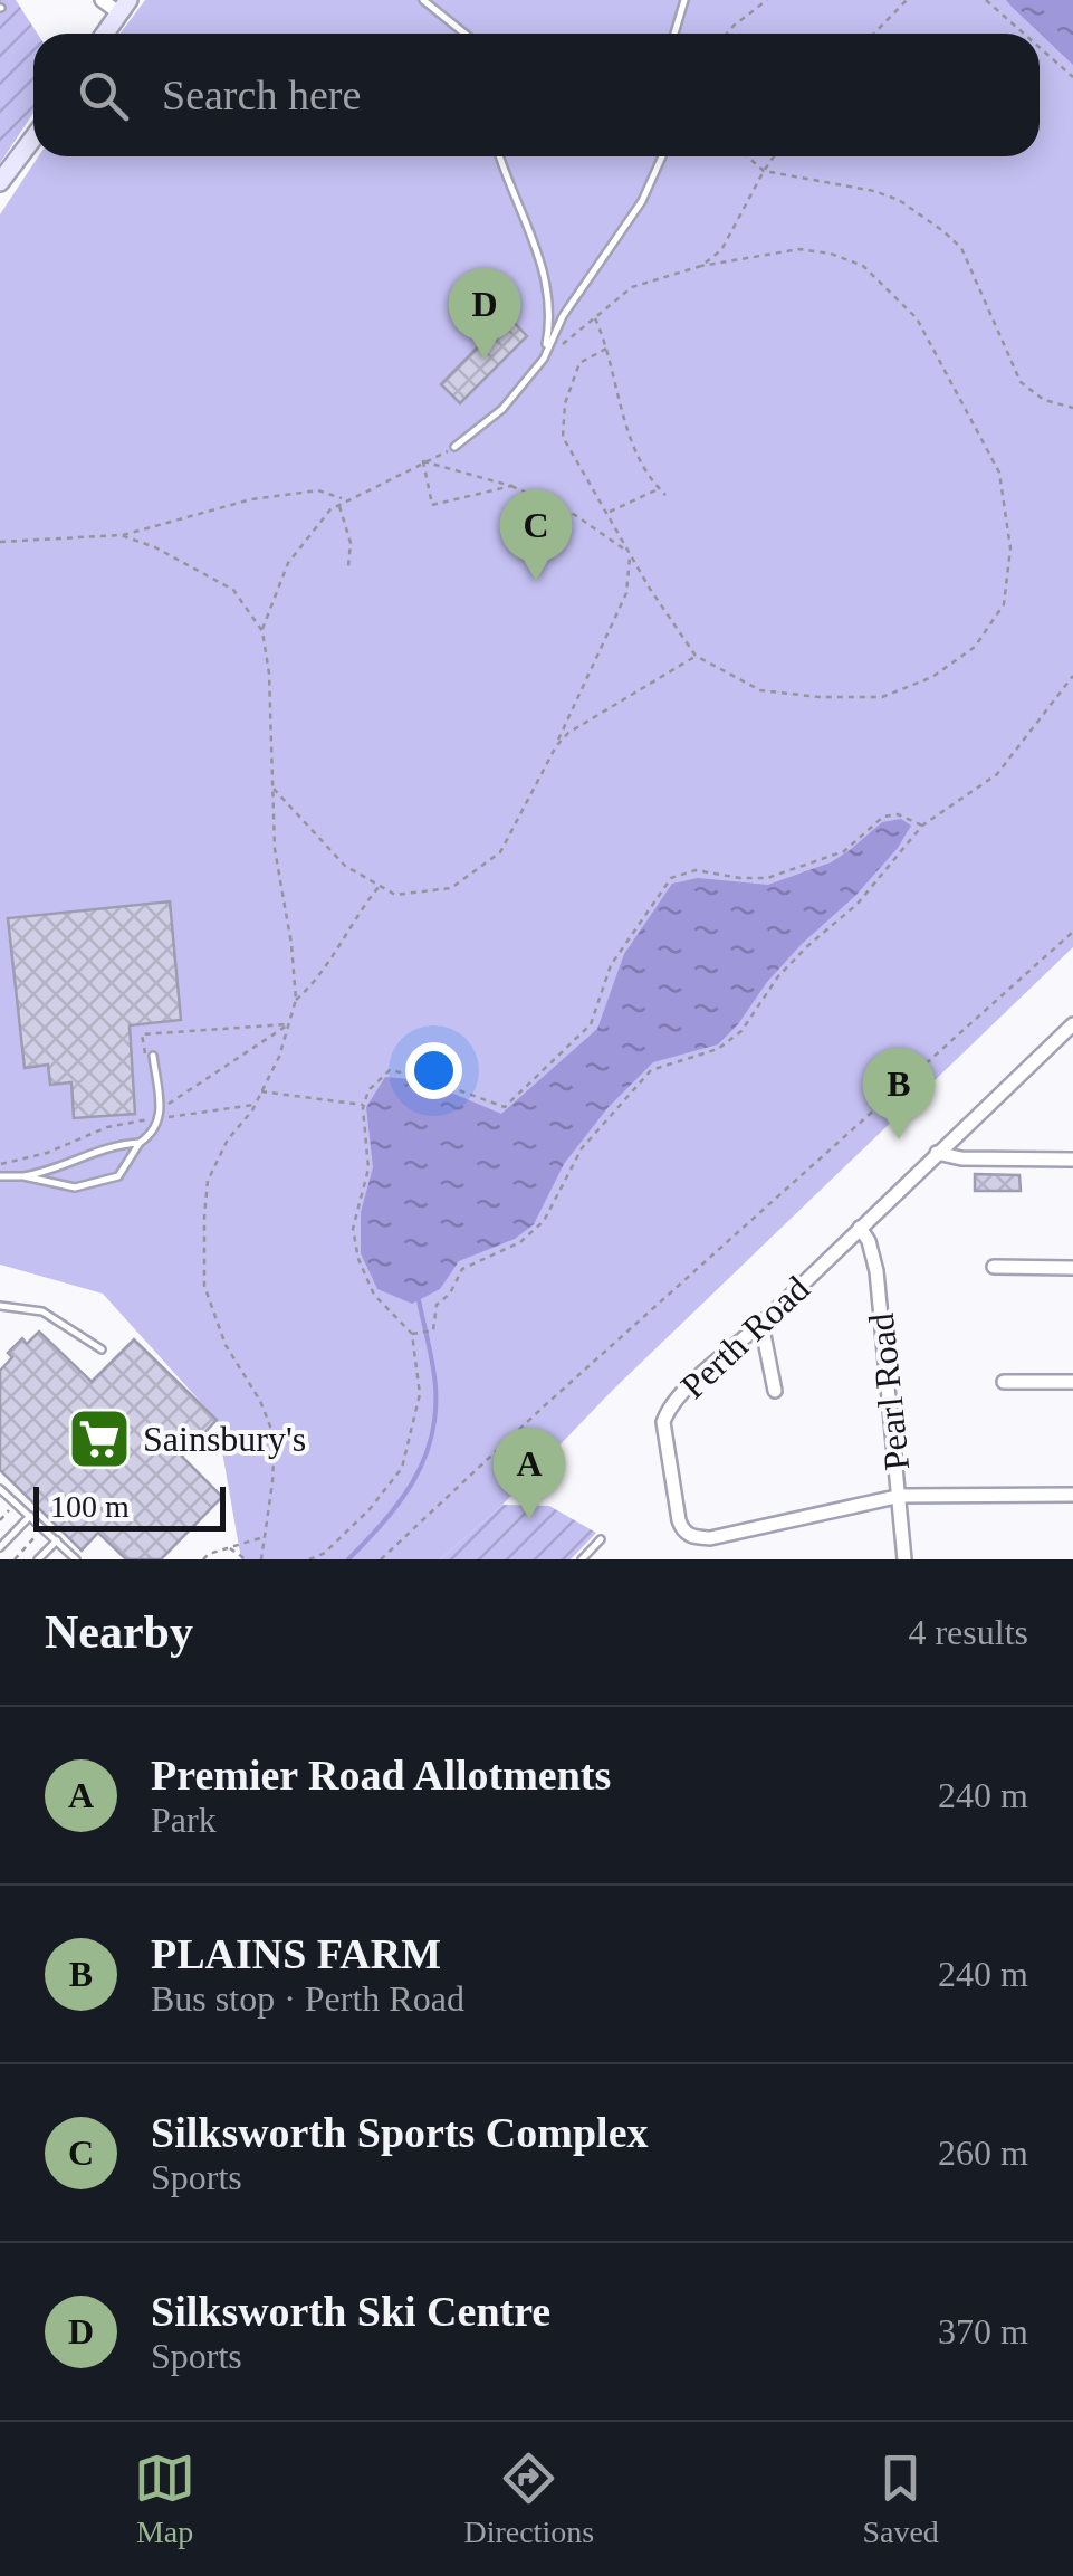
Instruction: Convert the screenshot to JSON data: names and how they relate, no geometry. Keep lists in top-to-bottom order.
{
  "streets": {
    "street": ["Perth Road", "Pearl Road"]
  },
  "crossings": [
    ["Perth Road", "Pearl Road"]
  ],
  "places": {
    "supermarket": ["Sainsbury's"]
  },
  "scale_bar": "100 m",
  "page": {
    "search": "Search here",
    "pins": [
      "D",
      "C",
      "B",
      "A"
    ],
    "scale": "100 m",
    "heading": ["Nearby", "4 results"],
    "list": [
      {
        "mark": "A",
        "name": "Premier Road Allotments",
        "note": "Park",
        "value": "240 m"
      },
      {
        "mark": "B",
        "name": "PLAINS FARM",
        "note": "Bus stop · Perth Road",
        "value": "240 m"
      },
      {
        "mark": "C",
        "name": "Silksworth Sports Complex",
        "note": "Sports",
        "value": "260 m"
      },
      {
        "mark": "D",
        "name": "Silksworth Ski Centre",
        "note": "Sports",
        "value": "370 m"
      }
    ],
    "nav": ["Map", "Directions", "Saved"]
  }
}
